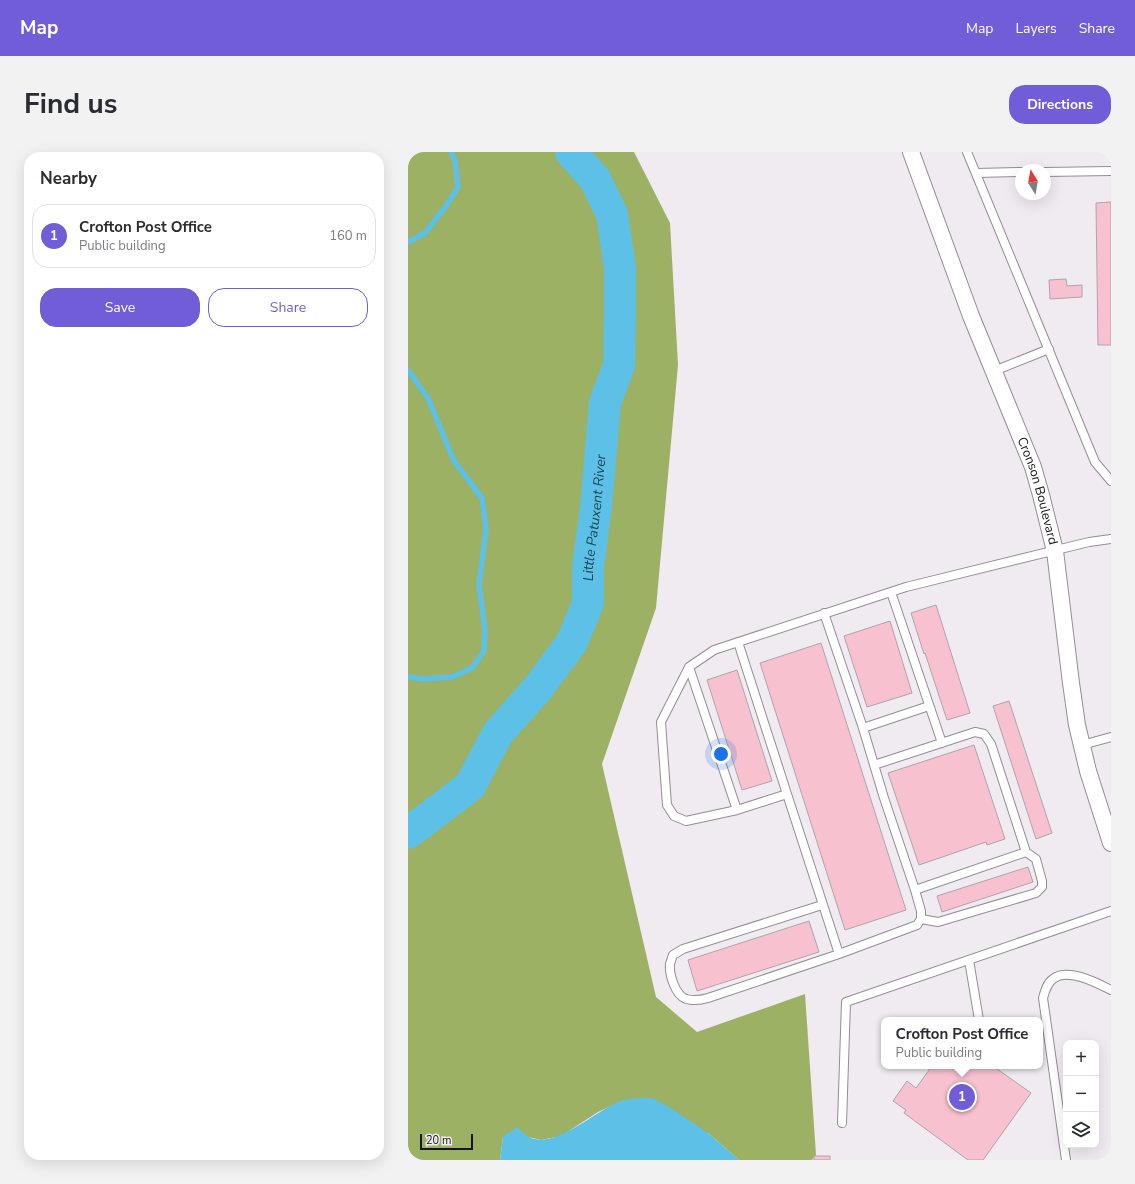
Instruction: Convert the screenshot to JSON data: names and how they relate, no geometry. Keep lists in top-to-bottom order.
{
  "streets": {
    "street": ["Cronson Boulevard"]
  },
  "water": ["Little Patuxent River"],
  "scale_bar": "20 m",
  "north": "top",
  "page": {
    "header": "Map",
    "nav": ["Map", "Layers", "Share"],
    "title": "Find us",
    "buttons": [
      "Directions",
      ["Save", "Share"]
    ],
    "heading": "Nearby",
    "list": [
      {
        "mark": "1",
        "name": "Crofton Post Office",
        "note": "Public building",
        "value": "160 m"
      }
    ],
    "popup": ["Crofton Post Office", "Public building"],
    "map_buttons": ["+", "−"],
    "pins": "1",
    "scale": "20 m"
  }
}
